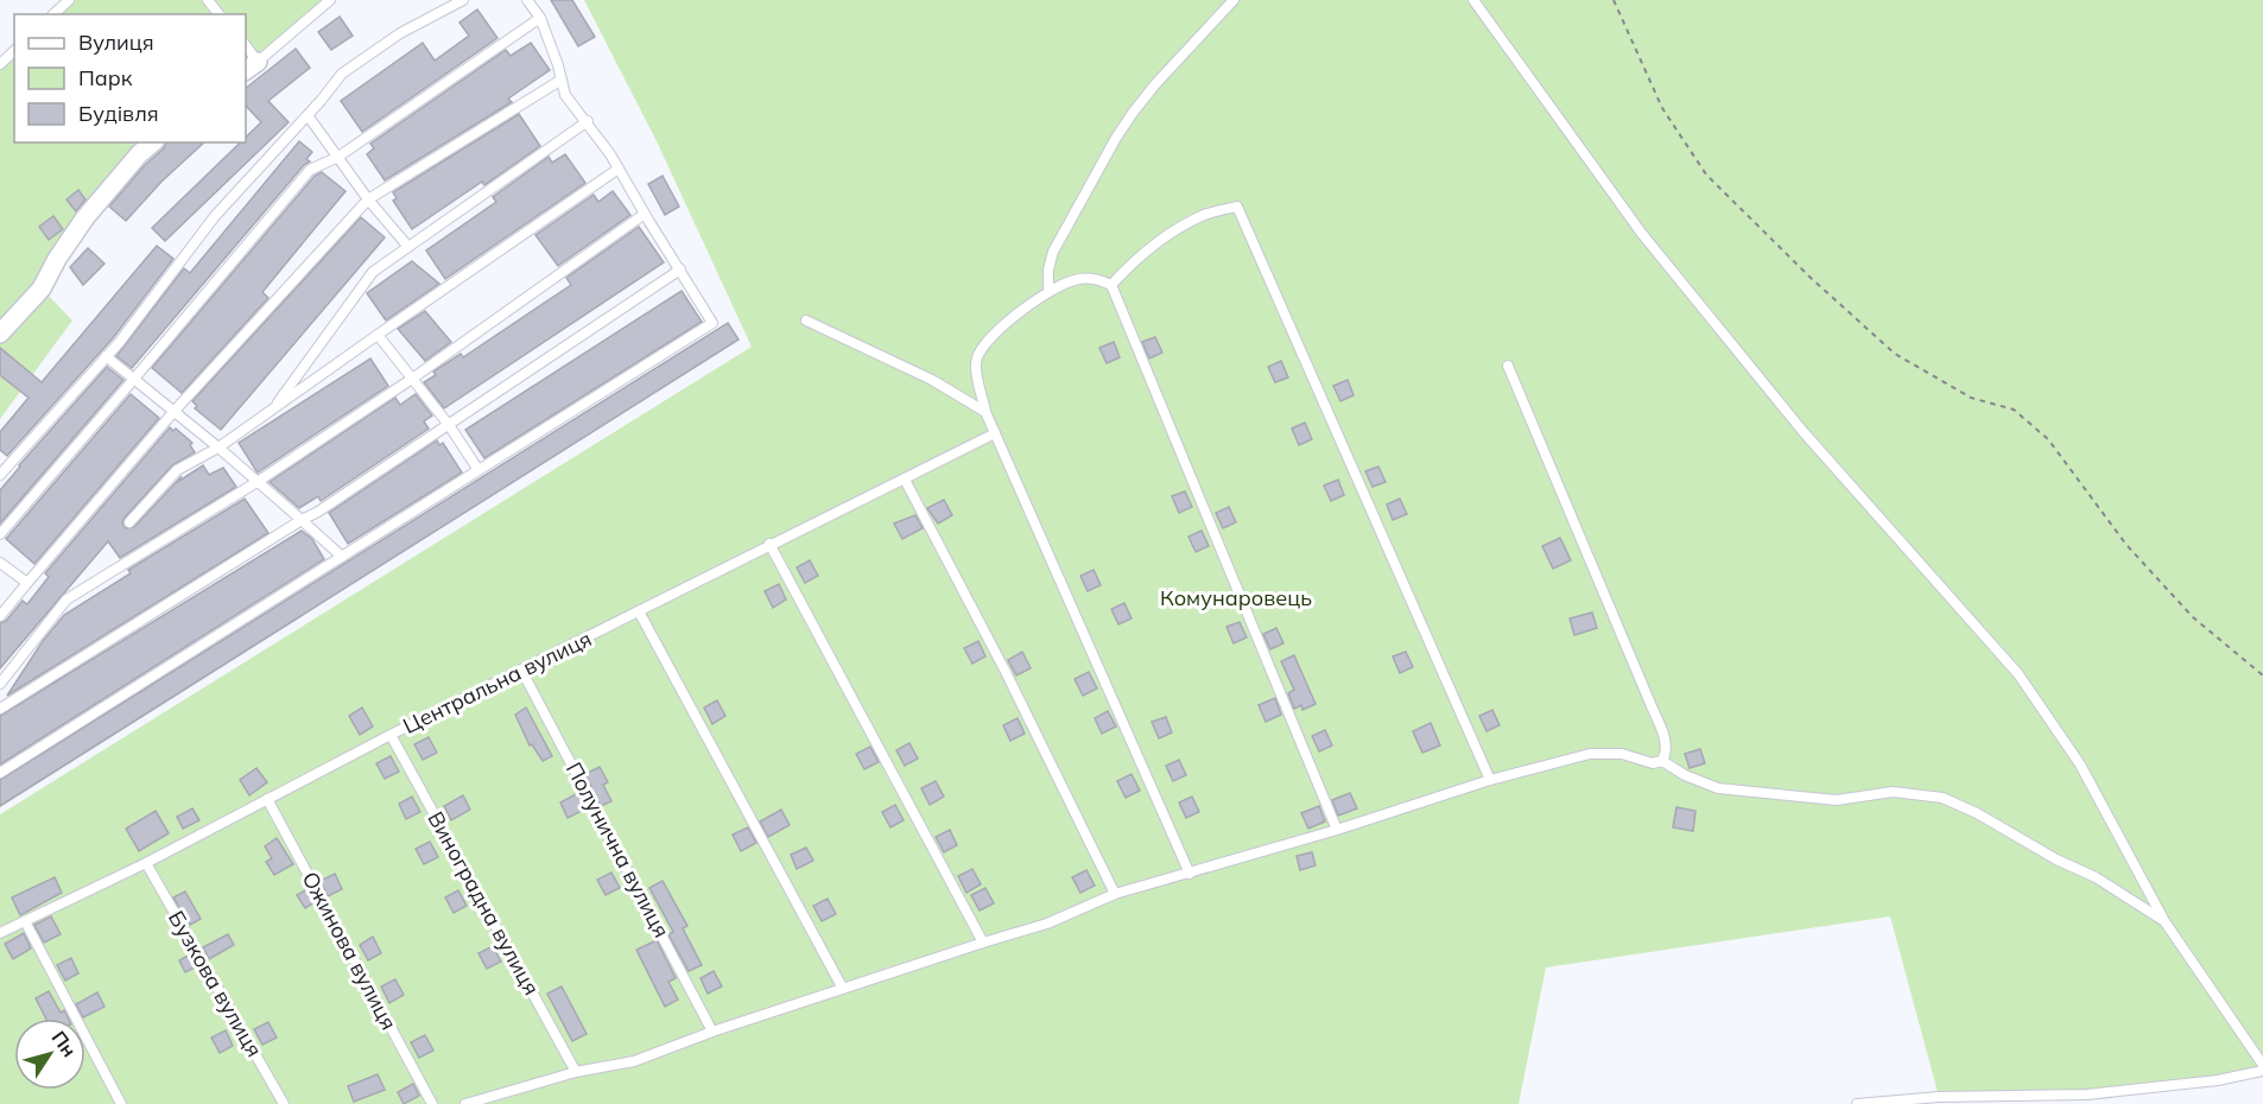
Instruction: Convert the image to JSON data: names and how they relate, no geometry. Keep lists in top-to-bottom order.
{
  "streets": {
    "lane": [
      "Центральна вулиця",
      "Полунична вулиця",
      "Виноградна вулиця",
      "Ожинова вулиця",
      "Бузкова вулиця"
    ]
  },
  "crossings": [
    ["Центральна вулиця", "Полунична вулиця"],
    ["Центральна вулиця", "Виноградна вулиця"],
    ["Центральна вулиця", "Ожинова вулиця"],
    ["Центральна вулиця", "Бузкова вулиця"]
  ],
  "parks": ["Комунаровець"],
  "legend": ["Вулиця", "Парк", "Будівля"],
  "north": "top right"
}
